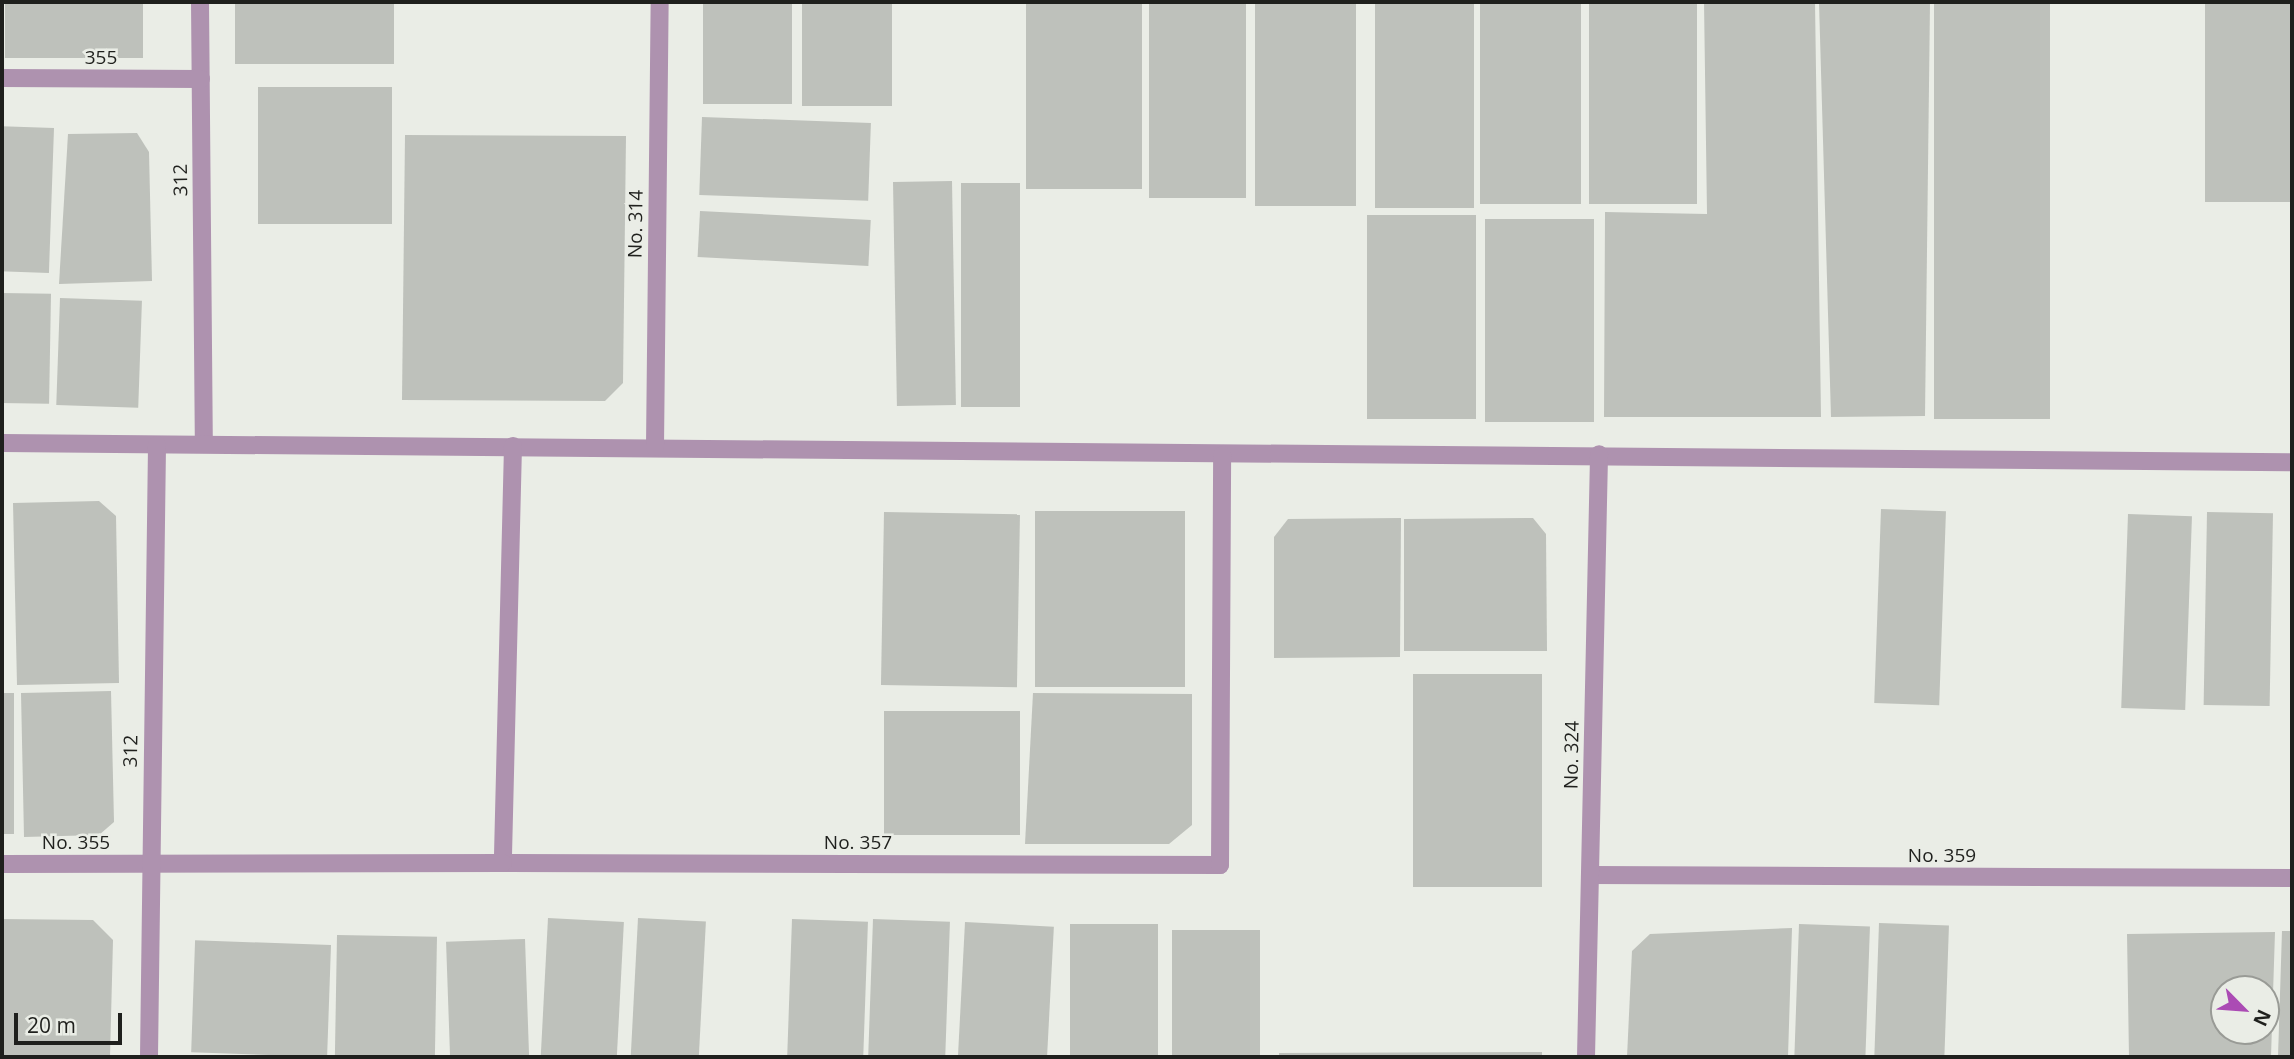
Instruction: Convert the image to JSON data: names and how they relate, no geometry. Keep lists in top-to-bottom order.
{
  "streets": {
    "street": [
      "355",
      "312",
      "No. 314",
      "No. 324",
      "No. 355",
      "No. 357",
      "No. 359"
    ]
  },
  "crossings": [
    ["355", "312"],
    ["312", "No. 355"],
    ["No. 324", "No. 359"],
    ["No. 355", "No. 357"]
  ],
  "scale_bar": "20 m",
  "north": "bottom right"
}
